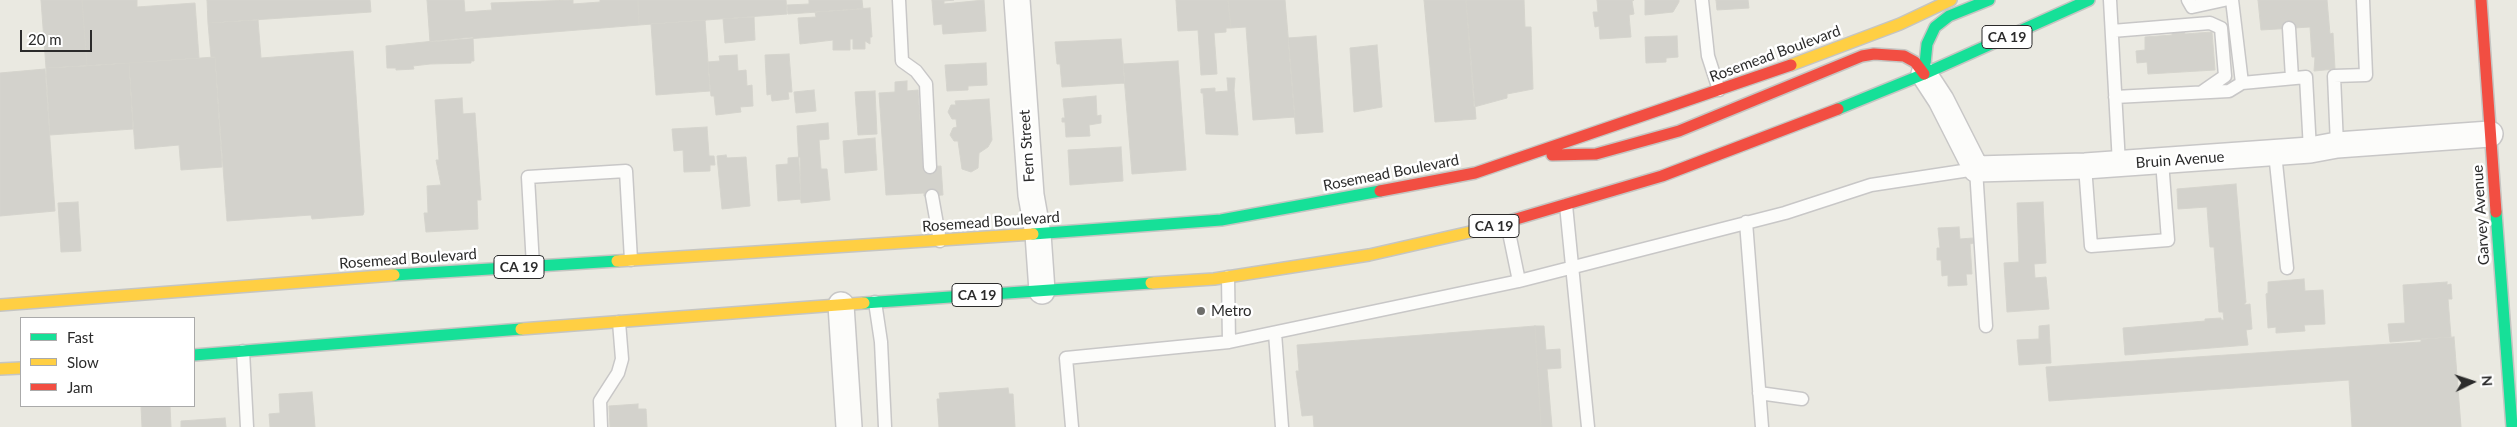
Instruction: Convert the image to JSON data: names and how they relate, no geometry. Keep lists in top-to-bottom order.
{
  "streets": {
    "main road": ["CA 19", "Rosemead Boulevard", "Garvey Avenue"],
    "street": ["Fern Street", "Bruin Avenue"]
  },
  "crossings": [
    ["CA 19", "Fern Street"],
    ["Rosemead Boulevard", "Fern Street"],
    ["Bruin Avenue", "Garvey Avenue"]
  ],
  "places": ["Metro"],
  "legend": ["Fast", "Slow", "Jam"],
  "scale_bar": "20 m",
  "north": "right"
}
